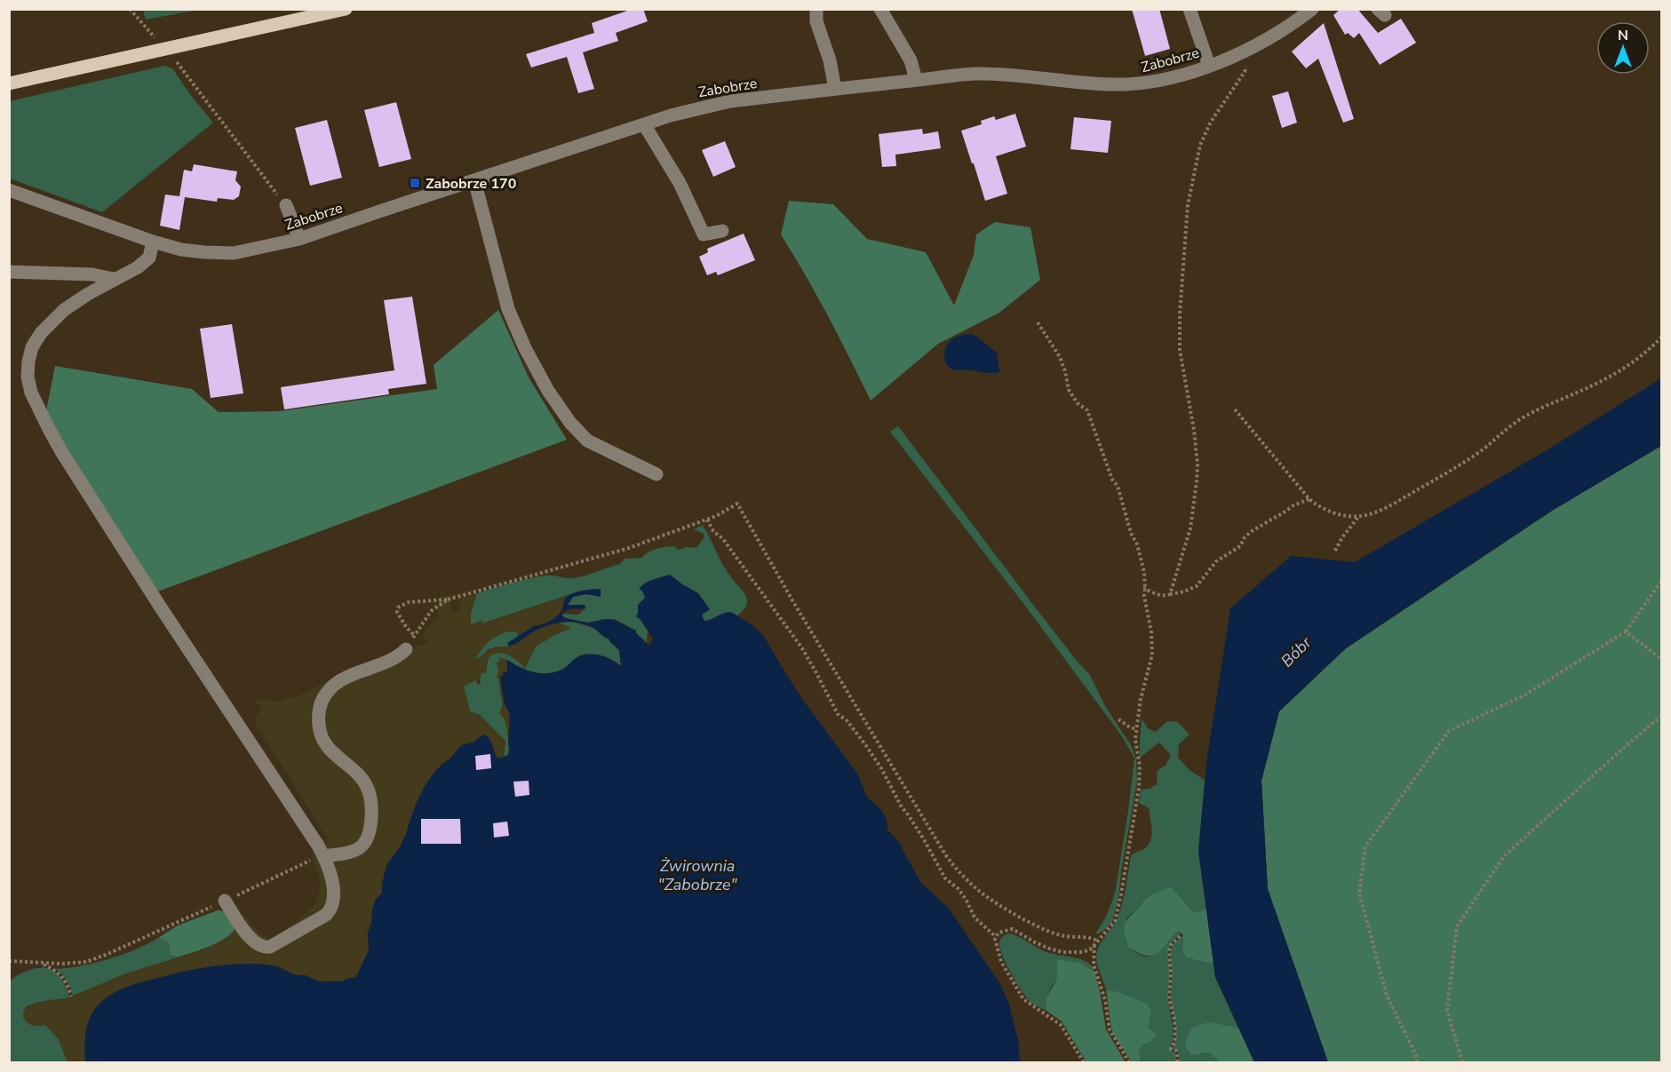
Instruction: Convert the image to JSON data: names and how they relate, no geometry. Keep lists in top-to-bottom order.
{
  "streets": {
    "street": ["Zabobrze"]
  },
  "water": ["Bóbr", "Żwirownia \"Zabobrze\""],
  "places": {
    "transit": ["Zabobrze 170"]
  },
  "north": "top"
}
